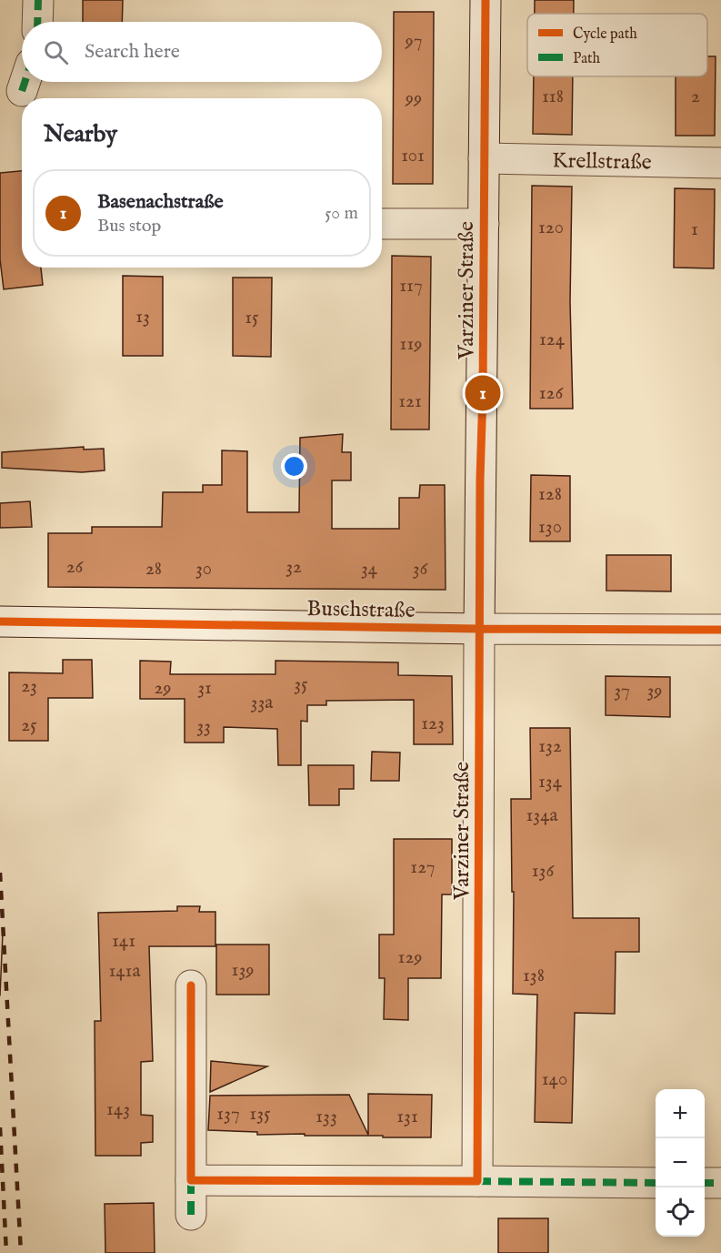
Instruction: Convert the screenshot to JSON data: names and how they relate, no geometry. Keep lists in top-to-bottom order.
{
  "streets": {
    "street": ["Krellstraße", "Varziner Straße", "Buschstraße"]
  },
  "crossings": [
    ["Krellstraße", "Varziner Straße"],
    ["Varziner Straße", "Buschstraße"]
  ],
  "house_numbers": [
    "97",
    "118",
    "2",
    "99",
    "101",
    "120",
    "1",
    "117",
    "13",
    "15",
    "124",
    "119",
    "126",
    "121",
    "128",
    "130",
    "26",
    "32",
    "28",
    "30",
    "34",
    "36",
    "35",
    "23",
    "29",
    "31",
    "37",
    "39",
    "33a",
    "123",
    "25",
    "33",
    "132",
    "134",
    "134a",
    "127",
    "136",
    "141",
    "129",
    "139",
    "141a",
    "138",
    "140",
    "143",
    "137",
    "135",
    "133",
    "131"
  ],
  "legend": ["Cycle path", "Path"],
  "page": {
    "search": "Search here",
    "heading": "Nearby",
    "list": [
      {
        "mark": "1",
        "name": "Basenachstraße",
        "note": "Bus stop",
        "value": "50 m"
      }
    ],
    "pins": "1",
    "map_buttons": ["+", "−"]
  }
}
